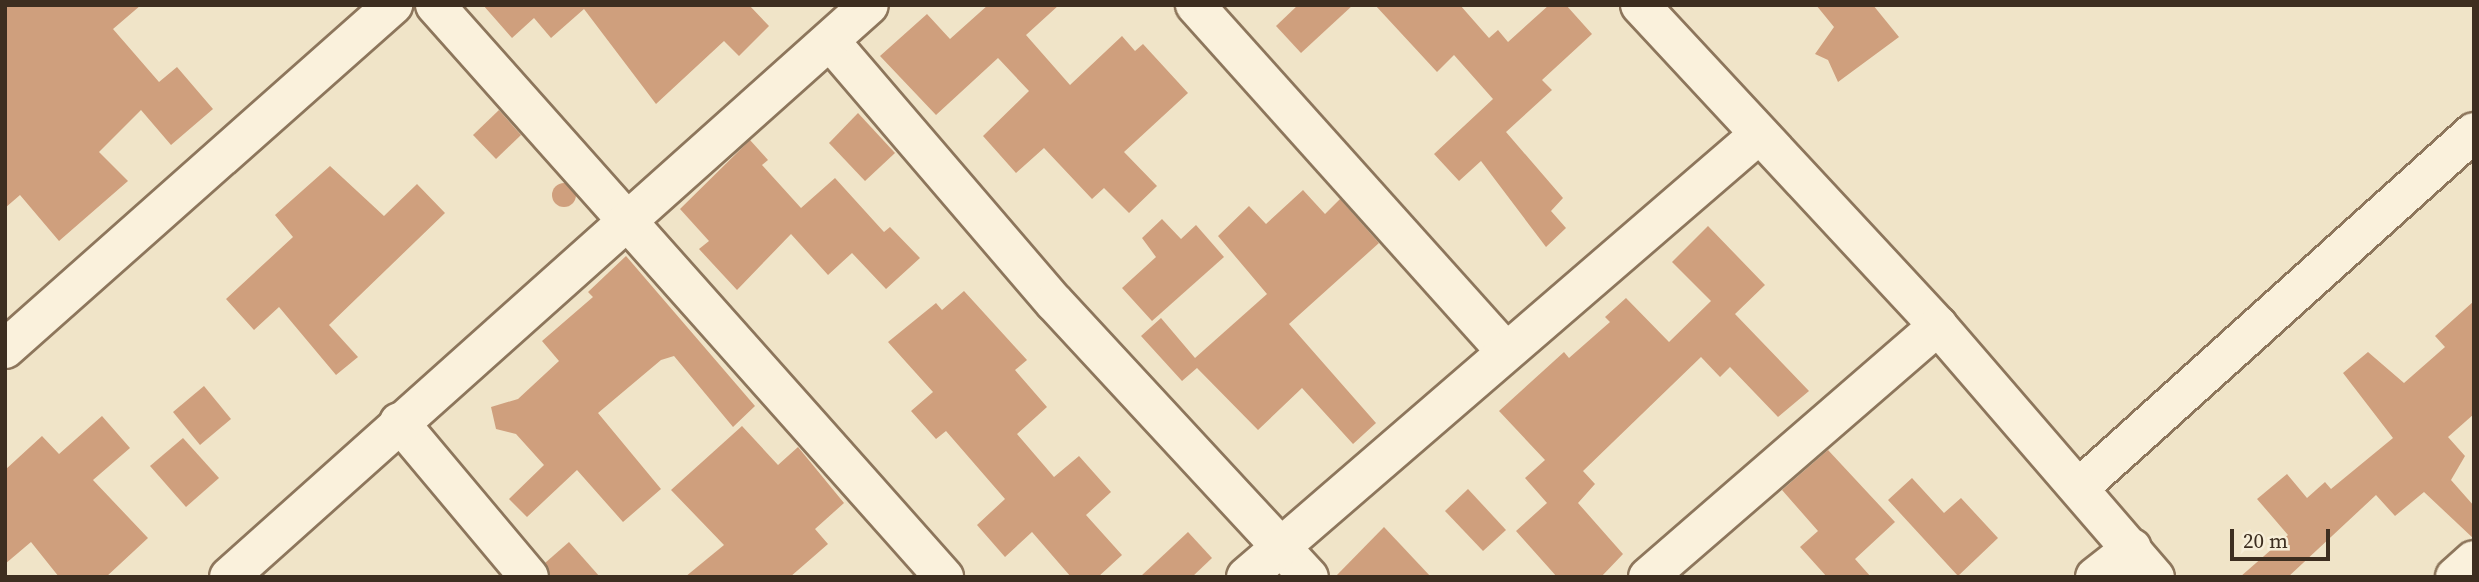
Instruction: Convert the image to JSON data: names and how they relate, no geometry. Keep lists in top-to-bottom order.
{
  "scale_bar": "20 m"
}
